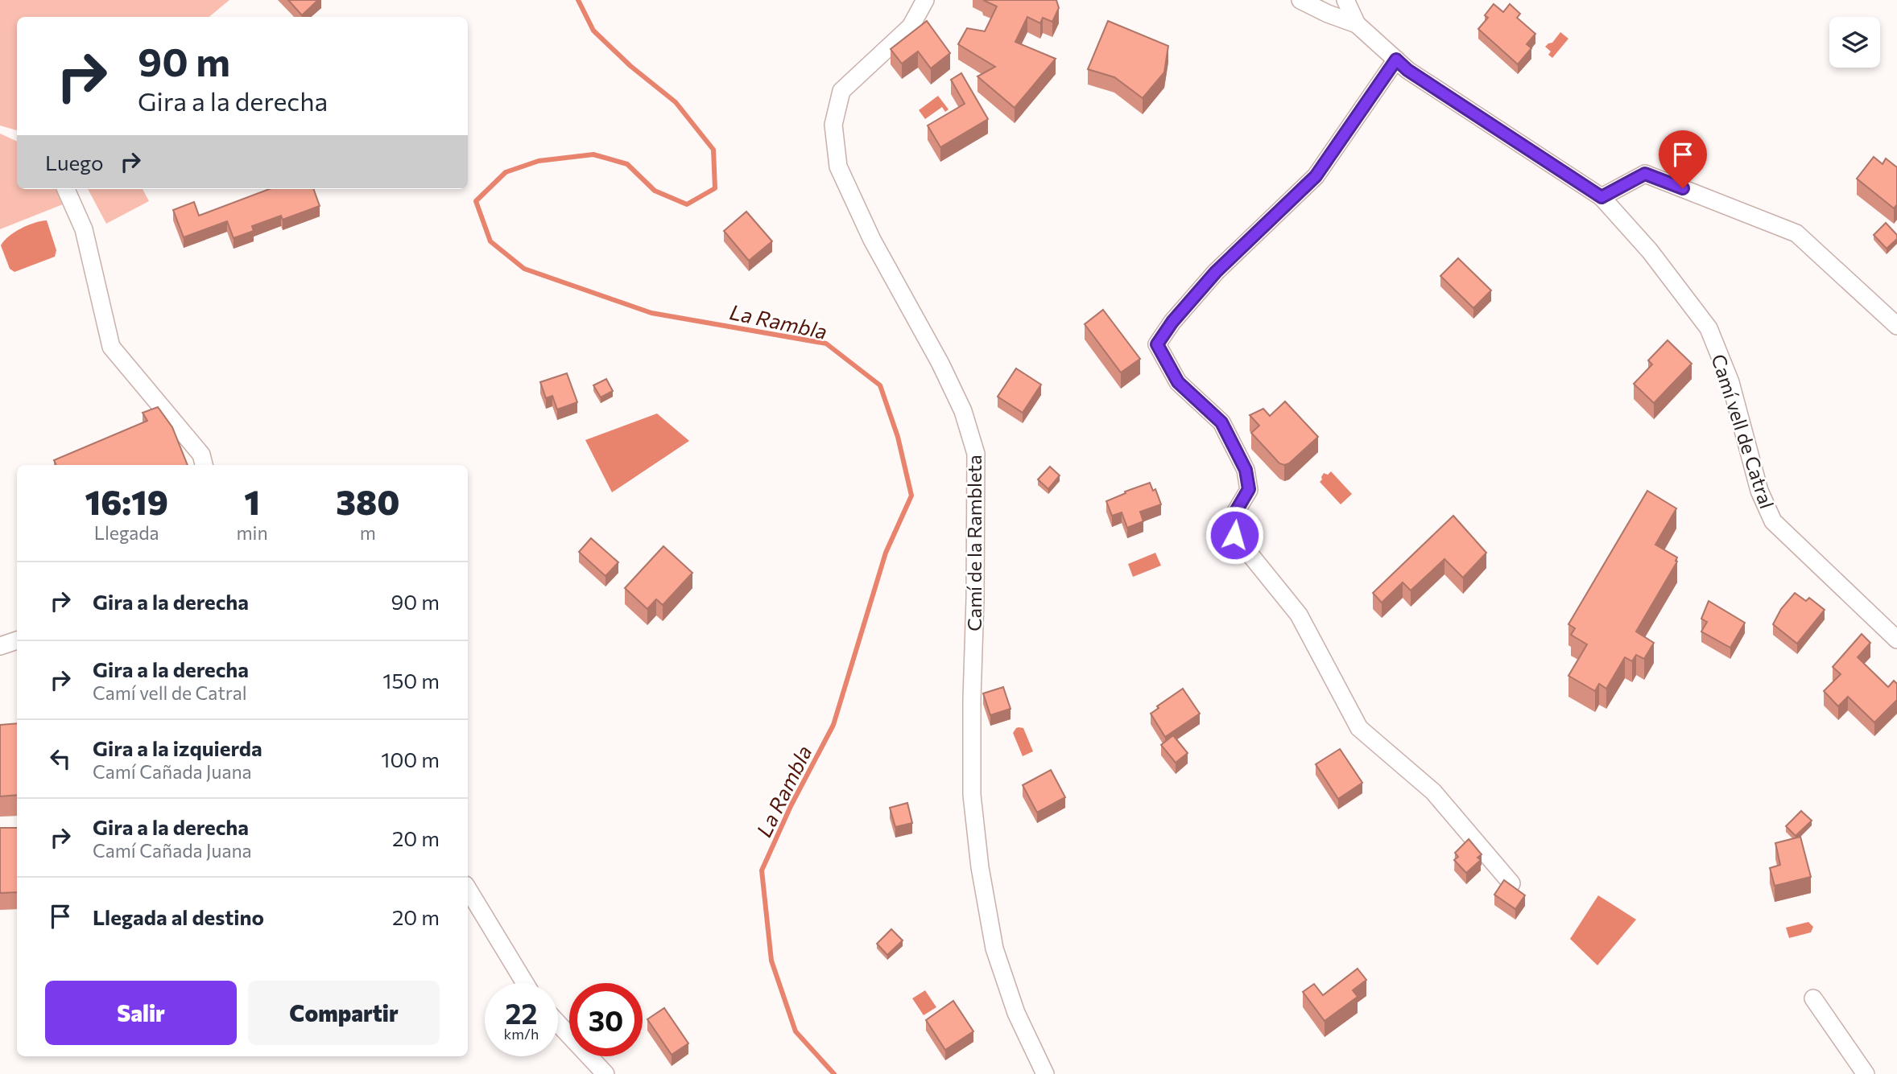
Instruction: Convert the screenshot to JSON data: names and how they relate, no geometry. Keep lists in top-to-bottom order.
{
  "streets": {
    "street": ["Camí vell de Catral", "Camí de la Rambleta"]
  },
  "water": ["La Rambla"],
  "page": {
    "turn": ["90 m", "Gira a la derecha"],
    "then": "Luego",
    "eta": [
      "16:19",
      "Llegada",
      "1",
      "min",
      "380",
      "m"
    ],
    "list": [
      {
        "name": "Gira a la derecha",
        "value": "90 m"
      },
      {
        "name": "Gira a la derecha",
        "note": "Camí vell de Catral",
        "value": "150 m"
      },
      {
        "name": "Gira a la izquierda",
        "note": "Camí Cañada Juana",
        "value": "100 m"
      },
      {
        "name": "Gira a la derecha",
        "note": "Camí Cañada Juana",
        "value": "20 m"
      },
      {
        "name": "Llegada al destino",
        "value": "20 m"
      }
    ],
    "buttons": ["Salir", "Compartir"],
    "speed": "22 km/h",
    "limit": "30"
  }
}
